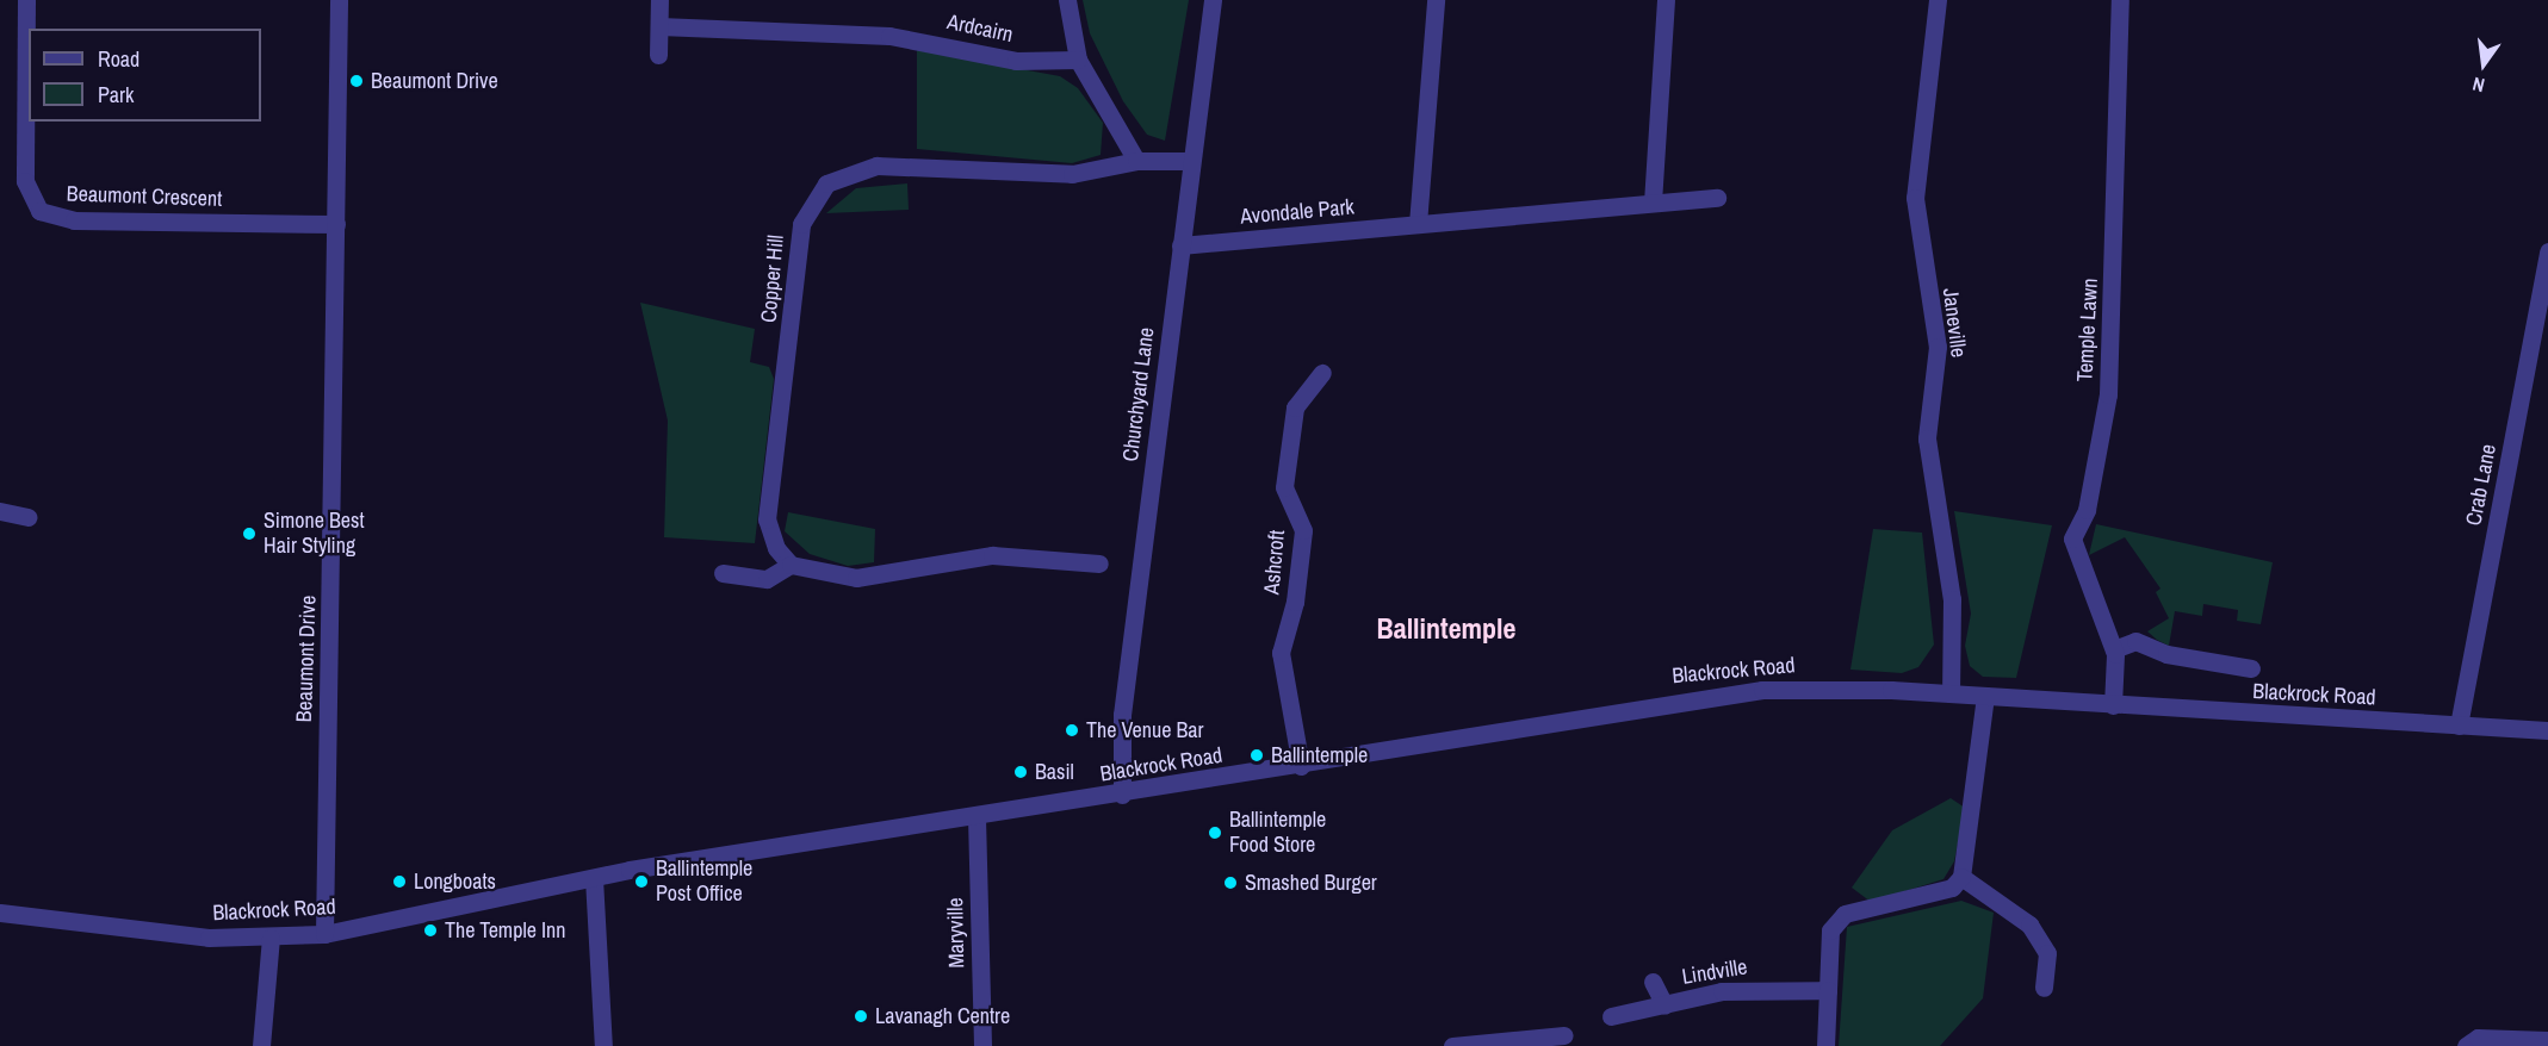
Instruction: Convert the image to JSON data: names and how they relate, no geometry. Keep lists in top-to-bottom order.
{
  "streets": {
    "street": [
      "Ardcairn",
      "Beaumont Crescent",
      "Avondale Park",
      "Copper Hill",
      "Janeville",
      "Temple Lawn",
      "Churchyard Lane",
      "Crab Lane",
      "Ashcroft",
      "Beaumont Drive",
      "Blackrock Road",
      "Maryville",
      "Lindville"
    ]
  },
  "crossings": [
    ["Beaumont Crescent", "Beaumont Drive"],
    ["Avondale Park", "Churchyard Lane"],
    ["Copper Hill", "Churchyard Lane"],
    ["Janeville", "Blackrock Road"],
    ["Temple Lawn", "Blackrock Road"],
    ["Churchyard Lane", "Blackrock Road"],
    ["Crab Lane", "Blackrock Road"],
    ["Ashcroft", "Blackrock Road"],
    ["Beaumont Drive", "Blackrock Road"],
    ["Blackrock Road", "Maryville"]
  ],
  "districts": ["Ballintemple"],
  "places": [
    "Beaumont Drive",
    "Simone Best Hair Styling",
    "The Venue Bar",
    "Ballintemple",
    "Basil",
    "Ballintemple Food Store",
    "Longboats",
    "Ballintemple Post Office",
    "Smashed Burger",
    "The Temple Inn",
    "Lavanagh Centre"
  ],
  "legend": ["Road", "Park"],
  "north": "bottom"
}
